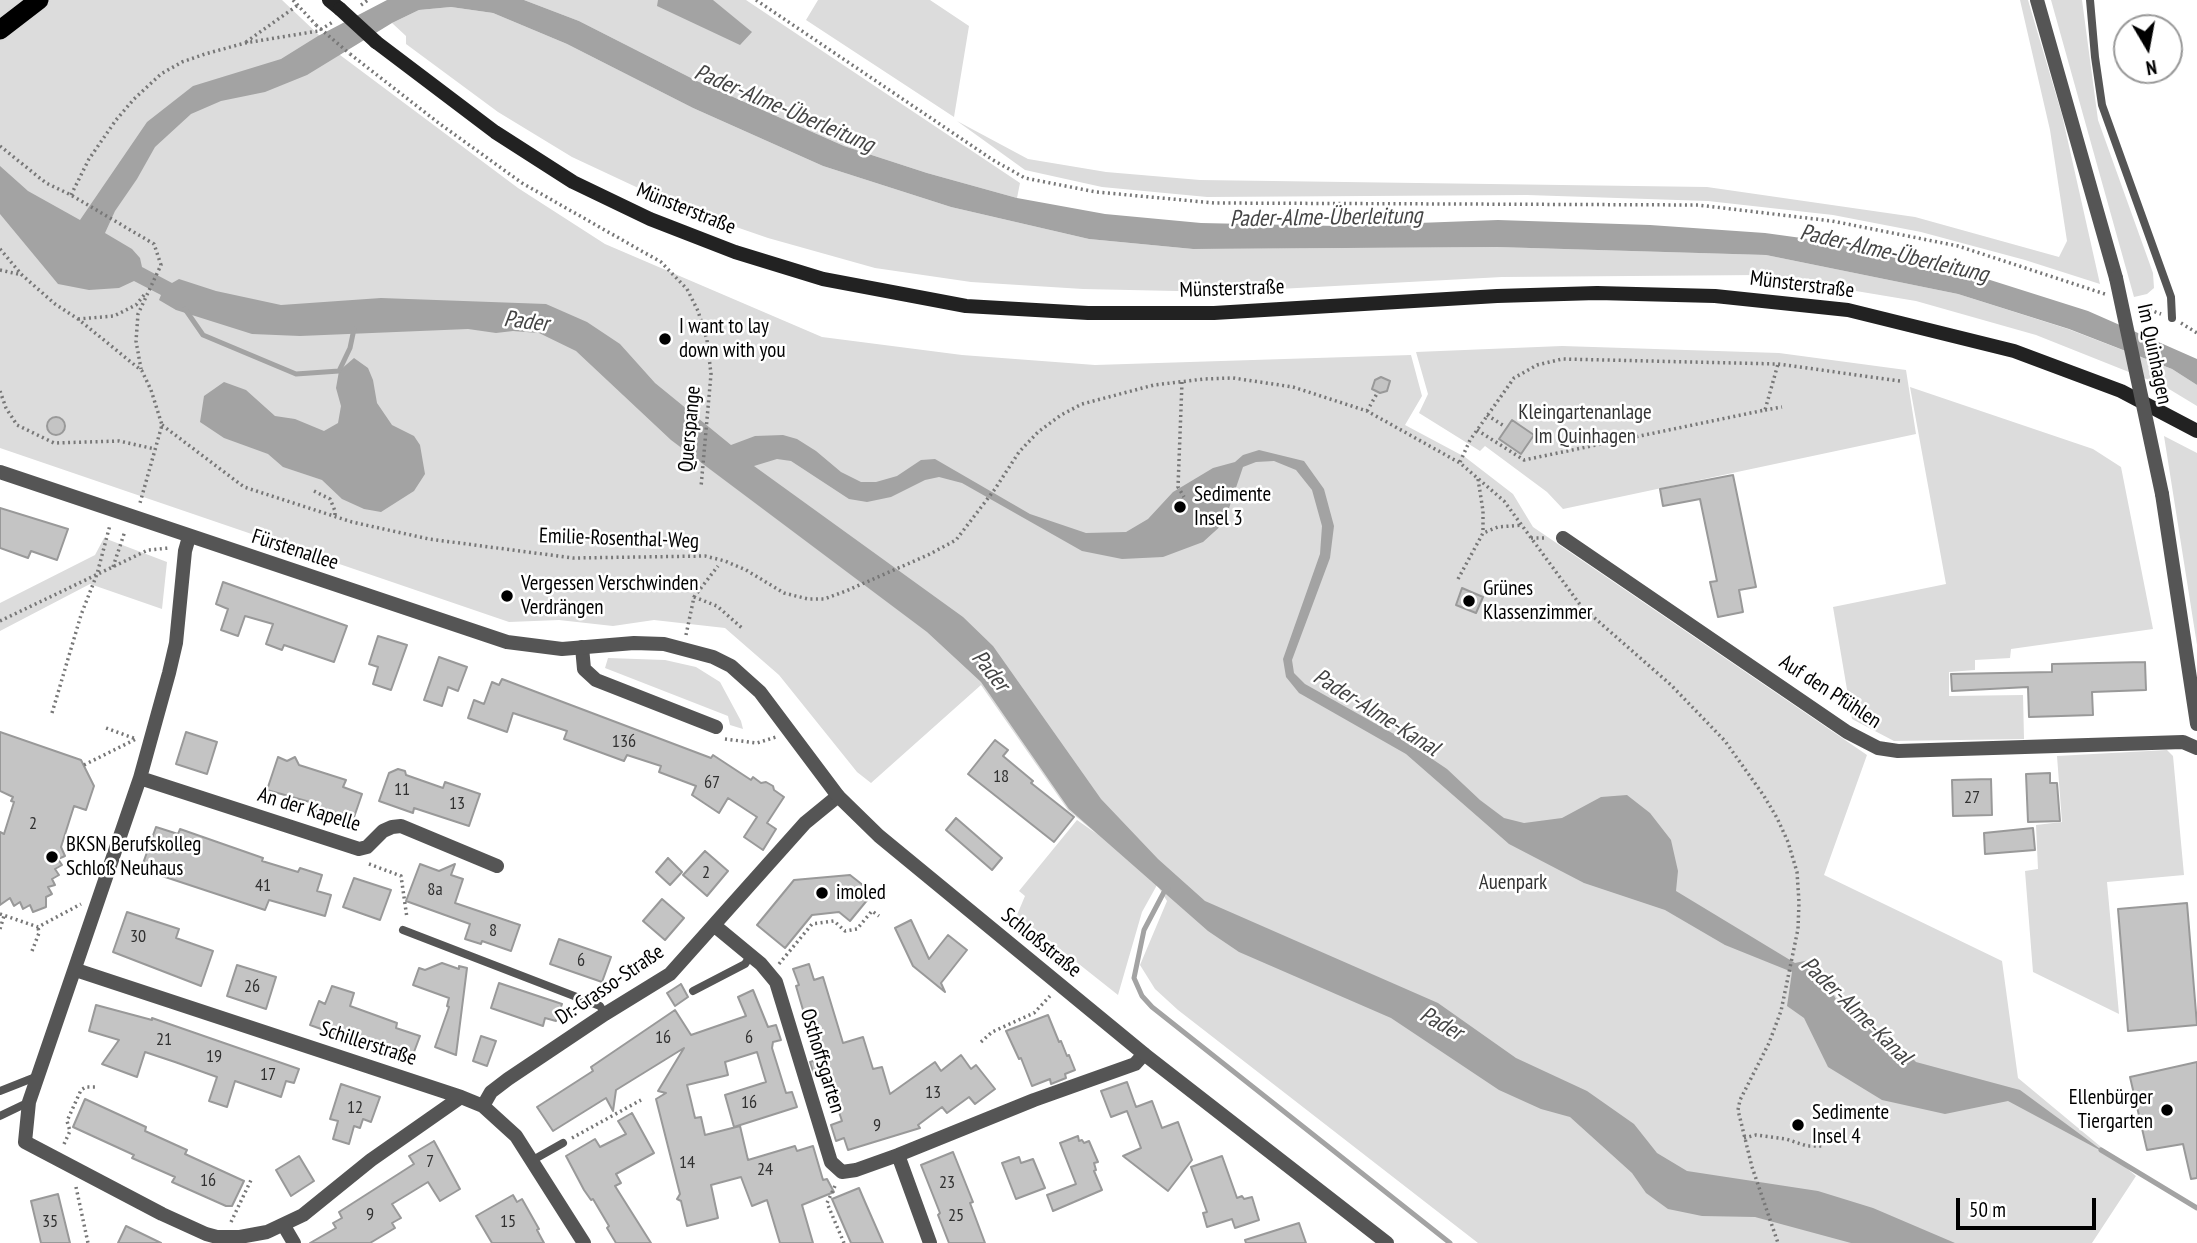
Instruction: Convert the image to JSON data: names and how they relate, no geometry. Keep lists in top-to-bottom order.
{
  "streets": {
    "main road": ["Münsterstraße"],
    "street": [
      "Im Quinhagen",
      "Fürstenallee",
      "Auf den Pfühlen",
      "An der Kapelle",
      "Schloßstraße",
      "Dr.-Grasso-Straße",
      "Schillerstraße",
      "Osthoffsgarten"
    ],
    "path": ["Querspange", "Emilie-Rosenthal-Weg"]
  },
  "crossings": [
    ["Fürstenallee", "Schloßstraße"],
    ["Schloßstraße", "Dr.-Grasso-Straße"],
    ["Dr.-Grasso-Straße", "Schillerstraße"],
    ["Dr.-Grasso-Straße", "Osthoffsgarten"]
  ],
  "water": ["Pader-Alme-Überleitung", "Pader", "Pader-Alme-Kanal"],
  "parks": ["Kleingartenanlage Im Quinhagen", "Auenpark"],
  "places": [
    "I want to lay down with you",
    "Sedimente Insel 3",
    "Vergessen Verschwinden Verdrängen",
    "Grünes Klassenzimmer",
    "BKSN Berufskolleg Schloß Neuhaus",
    "imoled",
    "Ellenbürger Tiergarten",
    "Sedimente Insel 4"
  ],
  "house_numbers": [
    "136",
    "18",
    "67",
    "11",
    "27",
    "13",
    "2",
    "2",
    "41",
    "8a",
    "8",
    "30",
    "6",
    "26",
    "16",
    "6",
    "21",
    "19",
    "17",
    "13",
    "16",
    "12",
    "9",
    "7",
    "14",
    "24",
    "16",
    "23",
    "9",
    "25",
    "35",
    "15"
  ],
  "scale_bar": "50 m",
  "north": "bottom"
}
